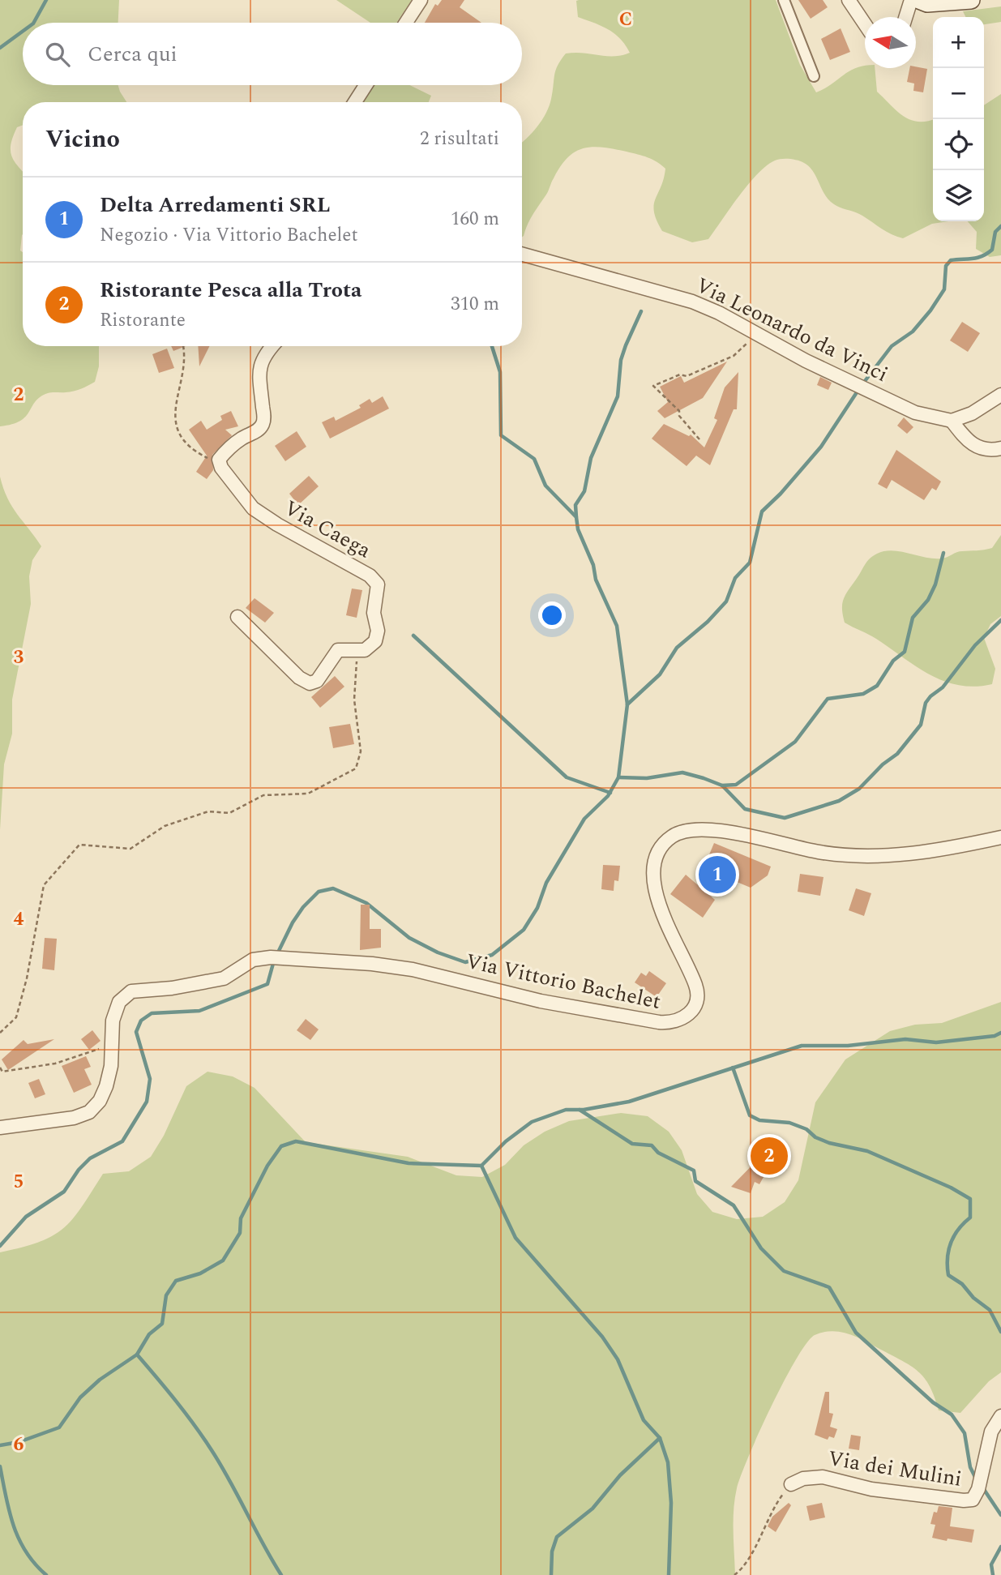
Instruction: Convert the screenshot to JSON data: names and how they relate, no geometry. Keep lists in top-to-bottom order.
{
  "streets": {
    "street": [
      "Via Leonardo da Vinci",
      "Via Caega",
      "Via Vittorio Bachelet",
      "Via dei Mulini"
    ]
  },
  "north": "left",
  "page": {
    "map_buttons": ["+", "−"],
    "search": "Cerca qui",
    "heading": ["Vicino", "2 risultati"],
    "list": [
      {
        "mark": "1",
        "name": "Delta Arredamenti SRL",
        "note": "Negozio · Via Vittorio Bachelet",
        "value": "160 m"
      },
      {
        "mark": "2",
        "name": "Ristorante Pesca alla Trota",
        "note": "Ristorante",
        "value": "310 m"
      }
    ],
    "pins": ["1", "2"]
  },
  "grid": {
    "columns": ["C"],
    "rows": [
      "2",
      "3",
      "4",
      "5",
      "6"
    ]
  }
}
